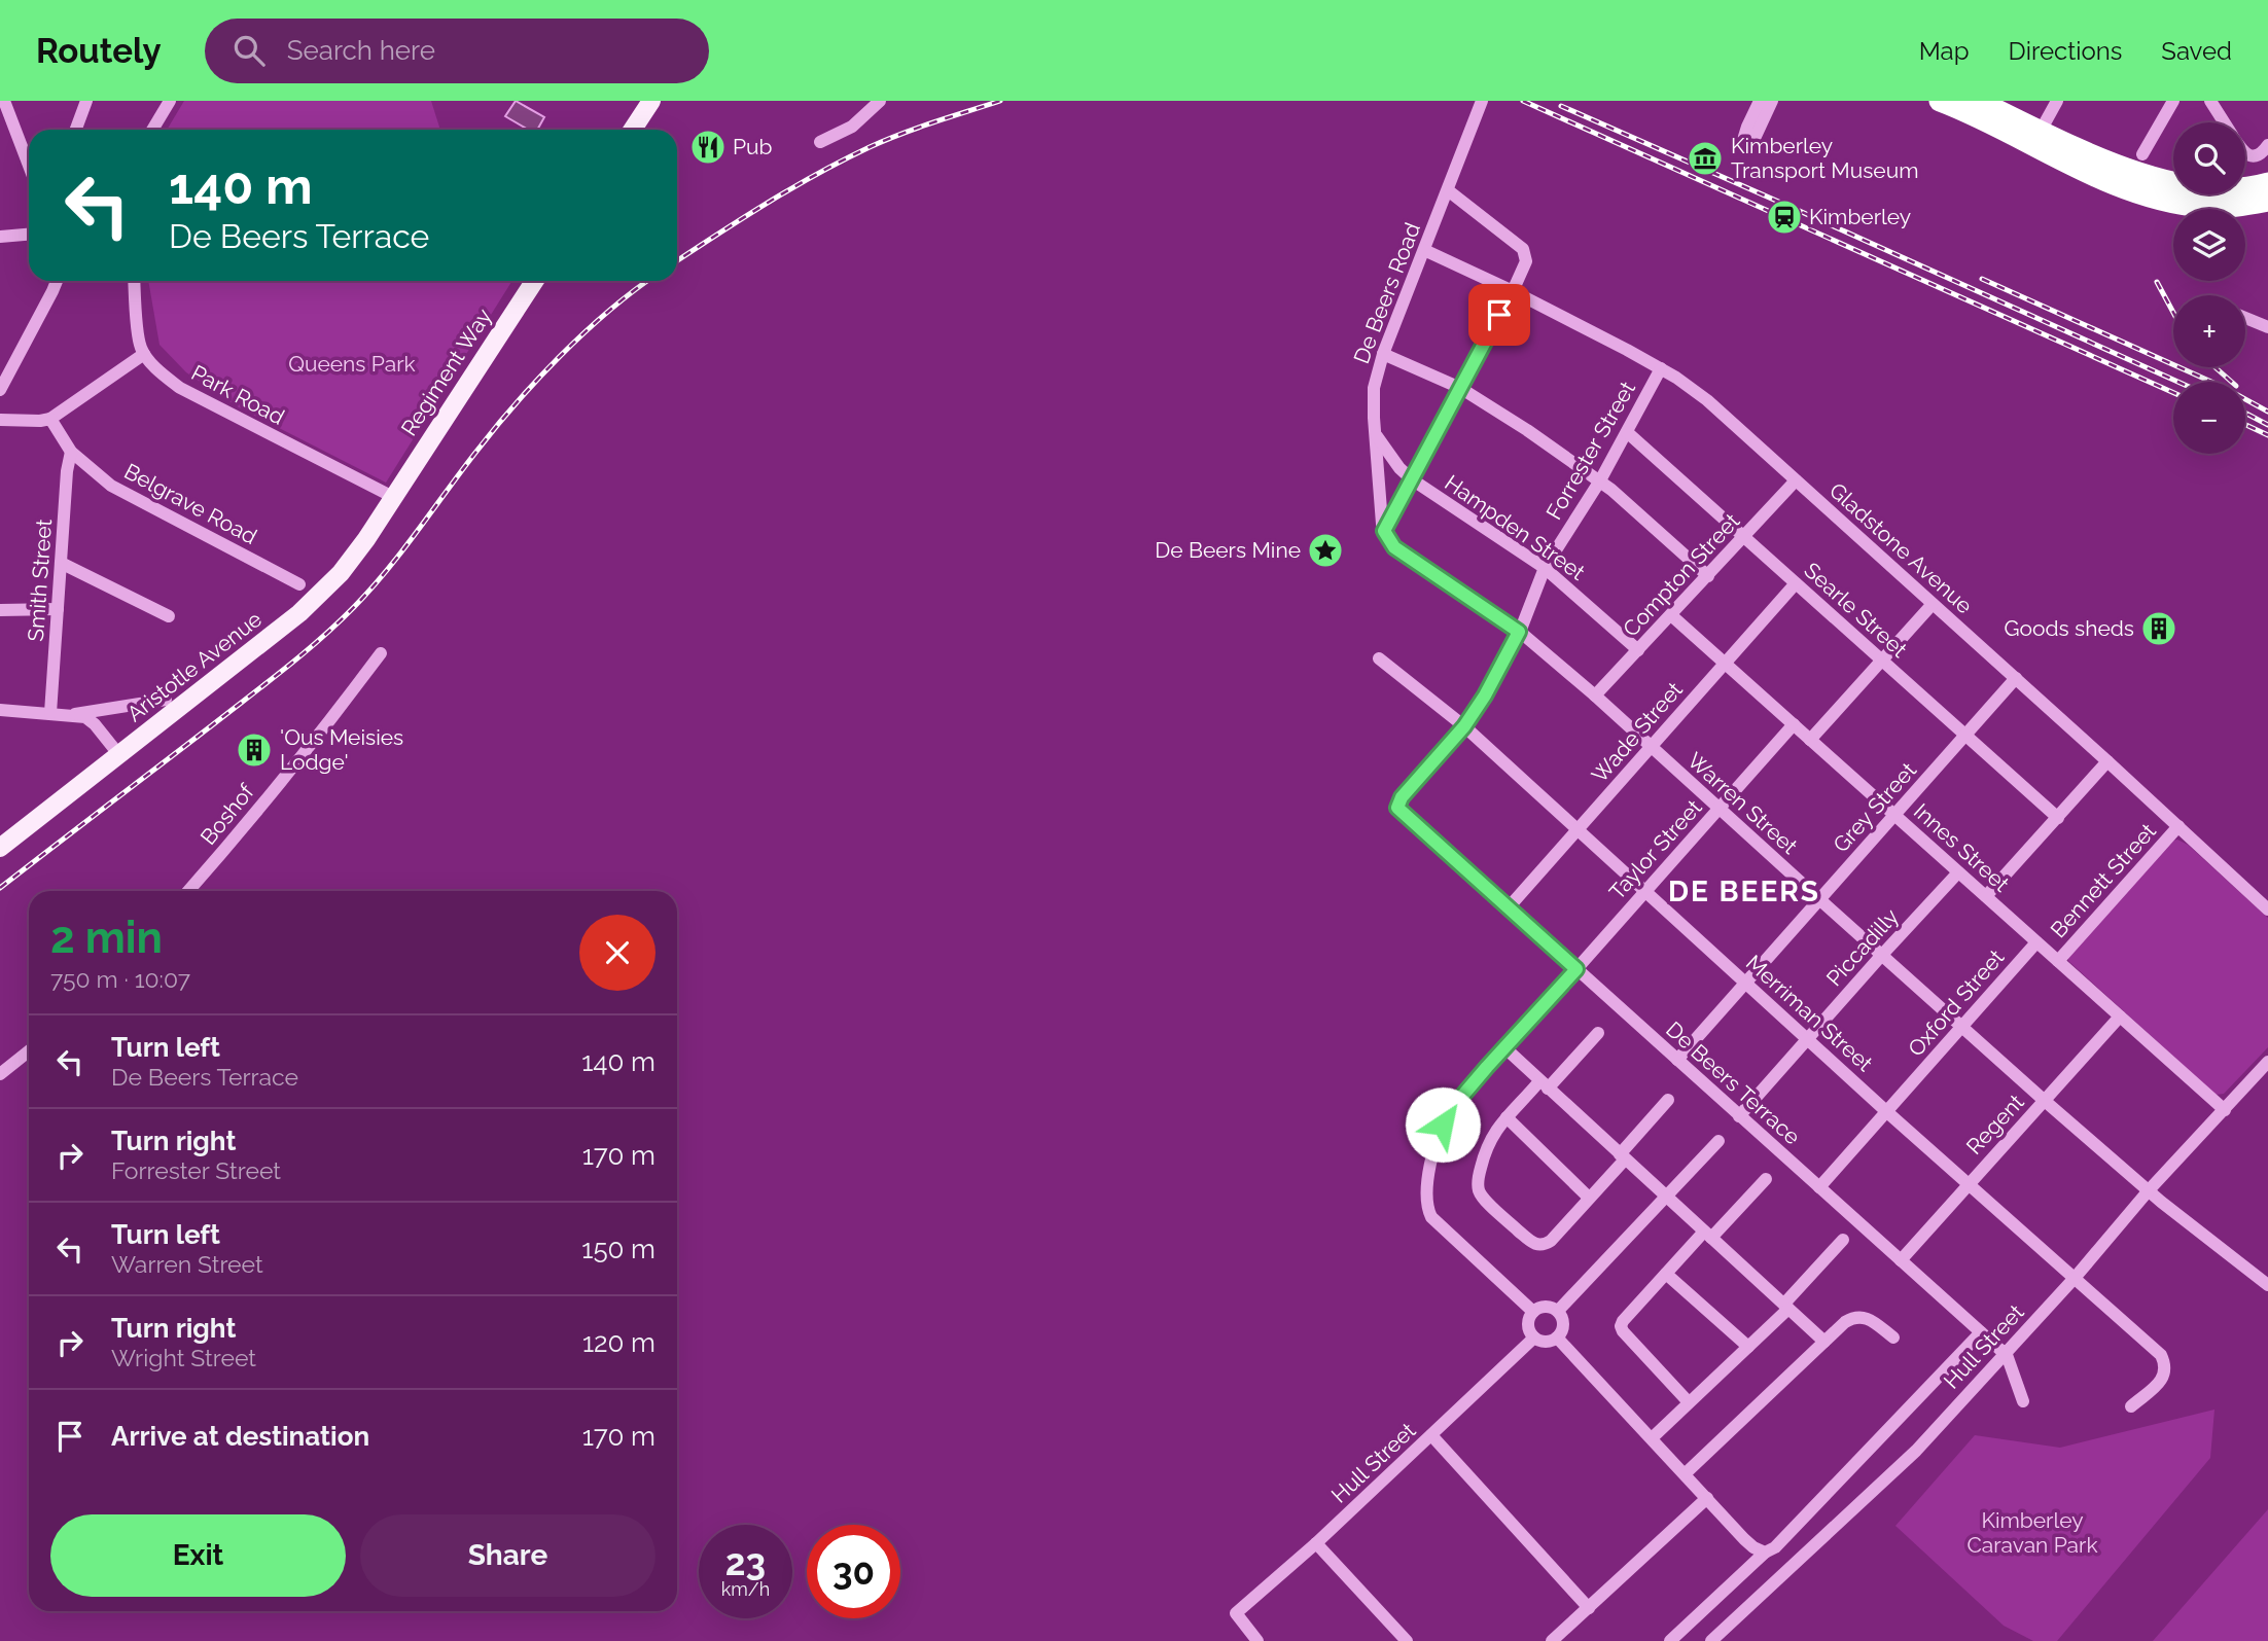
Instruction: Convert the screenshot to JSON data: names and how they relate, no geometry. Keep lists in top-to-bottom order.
{
  "streets": {
    "main road": ["Regiment Way", "Aristotle Avenue"],
    "street": [
      "De Beers Road",
      "Park Road",
      "Forrester Street",
      "Belgrave Road",
      "Hampden Street",
      "Gladstone Avenue",
      "Compton Street",
      "Smith Street",
      "Searle Street",
      "Wade Street",
      "Warren Street",
      "Grey Street",
      "Boshof",
      "Innes Street",
      "Taylor Street",
      "Bennett Street",
      "Piccadilly",
      "Oxford Street",
      "Merriman Street",
      "De Beers Terrace",
      "Regent",
      "Hull Street"
    ]
  },
  "crossings": [
    ["De Beers Road", "Hampden Street"],
    ["De Beers Road", "Gladstone Avenue"],
    ["De Beers Road", "Warren Street"],
    ["Regiment Way", "Park Road"],
    ["Regiment Way", "Aristotle Avenue"],
    ["Park Road", "Aristotle Avenue"],
    ["Forrester Street", "Hampden Street"],
    ["Forrester Street", "Gladstone Avenue"],
    ["Forrester Street", "Searle Street"],
    ["Forrester Street", "Warren Street"],
    ["Forrester Street", "Merriman Street"],
    ["Forrester Street", "De Beers Terrace"],
    ["Belgrave Road", "Smith Street"],
    ["Hampden Street", "Compton Street"],
    ["Gladstone Avenue", "Compton Street"],
    ["Gladstone Avenue", "Grey Street"],
    ["Gladstone Avenue", "Bennett Street"],
    ["Compton Street", "Searle Street"],
    ["Compton Street", "Warren Street"],
    ["Compton Street", "Innes Street"],
    ["Searle Street", "Wade Street"],
    ["Searle Street", "Grey Street"],
    ["Wade Street", "Warren Street"],
    ["Wade Street", "Innes Street"],
    ["Wade Street", "Merriman Street"],
    ["Wade Street", "De Beers Terrace"],
    ["Warren Street", "Grey Street"],
    ["Warren Street", "Taylor Street"],
    ["Warren Street", "Piccadilly"],
    ["Warren Street", "Oxford Street"],
    ["Warren Street", "Regent"],
    ["Warren Street", "Hull Street"],
    ["Grey Street", "Innes Street"],
    ["Grey Street", "Merriman Street"],
    ["Grey Street", "De Beers Terrace"],
    ["Innes Street", "Taylor Street"],
    ["Innes Street", "Bennett Street"],
    ["Innes Street", "Piccadilly"],
    ["Innes Street", "Oxford Street"],
    ["Innes Street", "Regent"],
    ["Innes Street", "Hull Street"],
    ["Taylor Street", "Merriman Street"],
    ["Taylor Street", "De Beers Terrace"],
    ["Taylor Street", "Hull Street"],
    ["Piccadilly", "Merriman Street"],
    ["Piccadilly", "De Beers Terrace"],
    ["Oxford Street", "Merriman Street"],
    ["Oxford Street", "De Beers Terrace"],
    ["Merriman Street", "Regent"],
    ["Merriman Street", "Hull Street"],
    ["De Beers Terrace", "Regent"],
    ["De Beers Terrace", "Hull Street"]
  ],
  "districts": ["DE BEERS"],
  "parks": ["Queens Park", "Kimberley Caravan Park"],
  "places": {
    "restaurant": ["Pub"],
    "museum": ["Kimberley Transport Museum"],
    "station": ["Kimberley"],
    "place": ["De Beers Mine"],
    "building": ["Goods sheds", "'Ous Meisies Lodge'"]
  },
  "page": {
    "header": "Routely",
    "search": "Search here",
    "nav": ["Map", "Directions", "Saved"],
    "map_buttons": ["+", "−"],
    "turn": ["140 m", "De Beers Terrace"],
    "heading": ["2 min", "750 m · 10:07"],
    "list": [
      {
        "name": "Turn left",
        "note": "De Beers Terrace",
        "value": "140 m"
      },
      {
        "name": "Turn right",
        "note": "Forrester Street",
        "value": "170 m"
      },
      {
        "name": "Turn left",
        "note": "Warren Street",
        "value": "150 m"
      },
      {
        "name": "Turn right",
        "note": "Wright Street",
        "value": "120 m"
      },
      {
        "name": "Arrive at destination",
        "value": "170 m"
      }
    ],
    "buttons": ["Exit", "Share"],
    "speed": "23 km/h",
    "limit": "30"
  }
}
